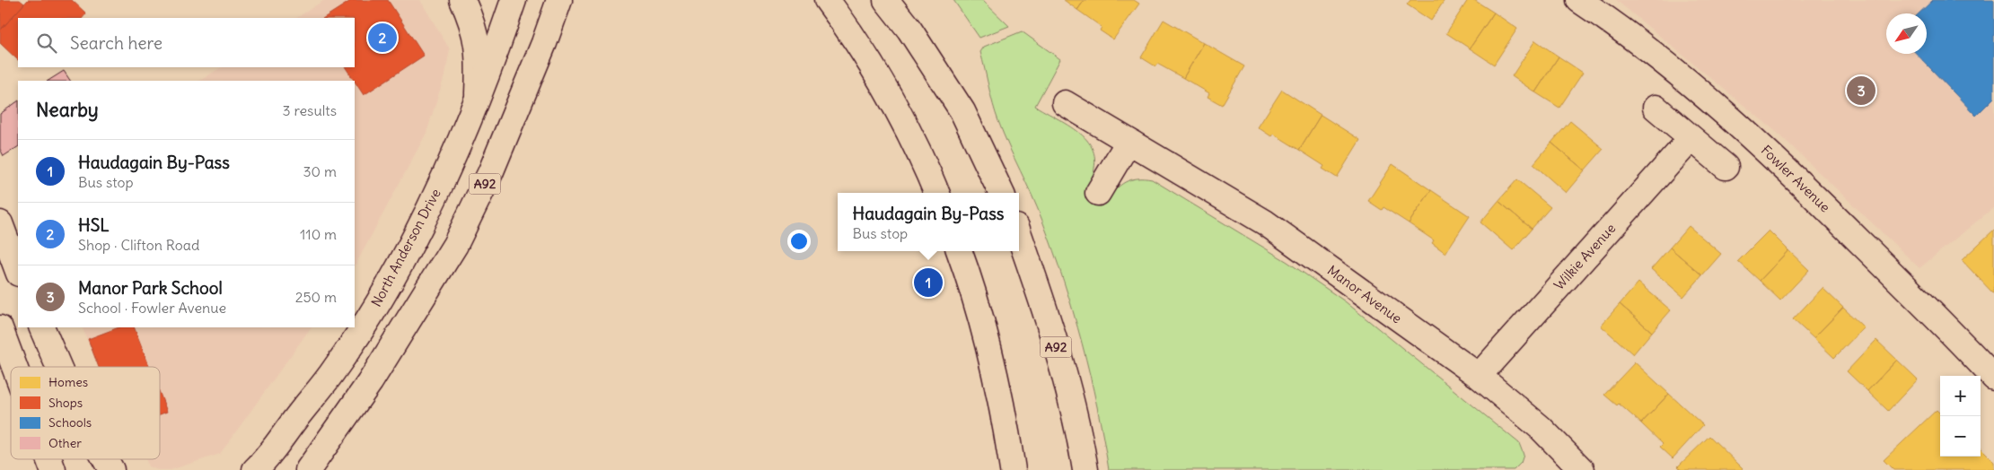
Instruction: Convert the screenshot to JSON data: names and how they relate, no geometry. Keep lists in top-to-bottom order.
{
  "streets": {
    "main road": [
      "Fowler Avenue",
      "A92",
      "North Anderson Drive",
      "Wilkie Avenue",
      "Manor Avenue"
    ]
  },
  "crossings": [
    ["Wilkie Avenue", "Manor Avenue"]
  ],
  "legend": [
    "Homes",
    "Shops",
    "Schools",
    "Other"
  ],
  "north": "bottom left",
  "page": {
    "search": "Search here",
    "pins": ["2", "3", "1"],
    "heading": ["Nearby", "3 results"],
    "list": [
      {
        "mark": "1",
        "name": "Haudagain By-Pass",
        "note": "Bus stop",
        "value": "30 m"
      },
      {
        "mark": "2",
        "name": "HSL",
        "note": "Shop · Clifton Road",
        "value": "110 m"
      },
      {
        "mark": "3",
        "name": "Manor Park School",
        "note": "School · Fowler Avenue",
        "value": "250 m"
      }
    ],
    "popup": ["Haudagain By-Pass", "Bus stop"],
    "map_buttons": ["+", "−"]
  }
}
